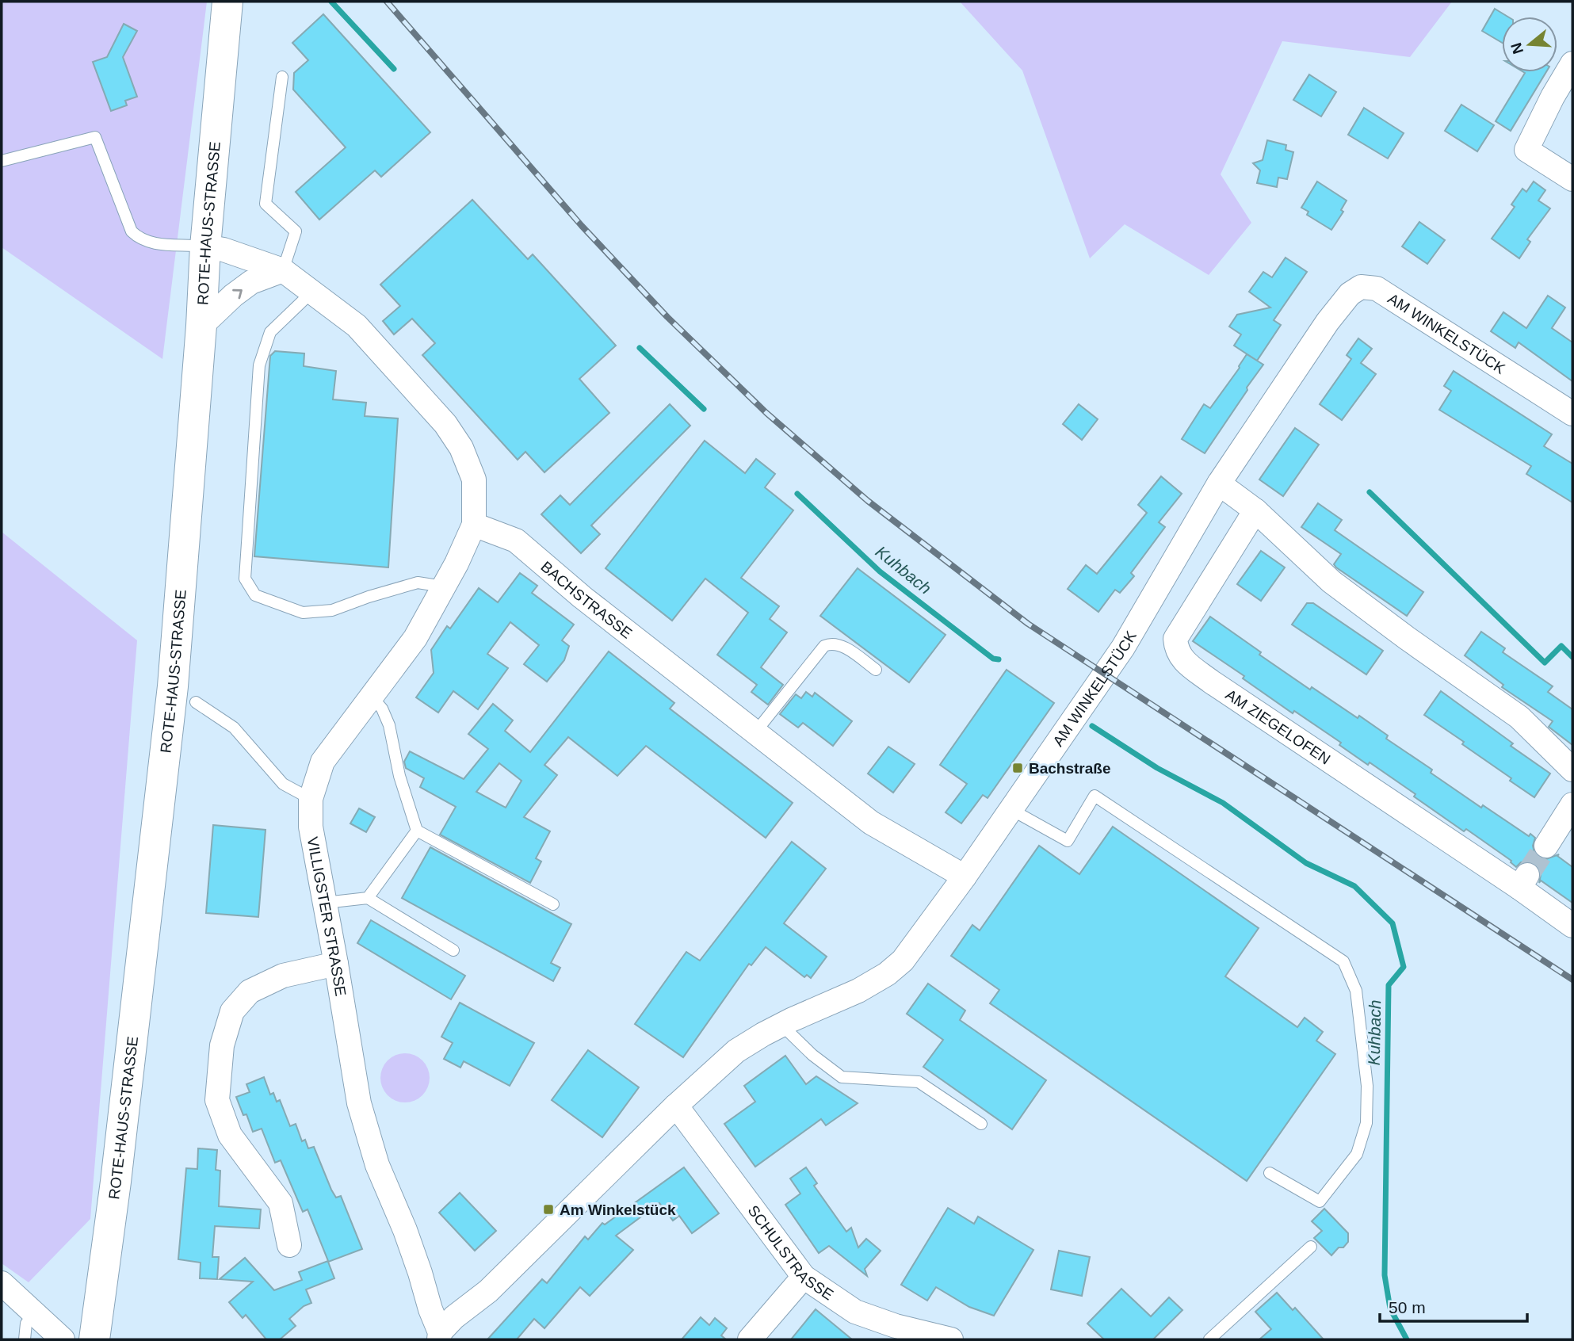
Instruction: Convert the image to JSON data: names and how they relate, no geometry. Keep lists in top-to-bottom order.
{
  "streets": {
    "main road": ["ROTE-HAUS-STRASSE"],
    "street": [
      "AM WINKELSTÜCK",
      "BACHSTRASSE",
      "AM ZIEGELOFEN",
      "VILLIGSTER STRASSE",
      "SCHULSTRASSE"
    ]
  },
  "crossings": [
    ["AM WINKELSTÜCK", "BACHSTRASSE"],
    ["AM WINKELSTÜCK", "VILLIGSTER STRASSE"],
    ["AM WINKELSTÜCK", "SCHULSTRASSE"],
    ["BACHSTRASSE", "VILLIGSTER STRASSE"]
  ],
  "water": ["Kuhbach"],
  "places": {
    "transit": ["Bachstraße", "Am Winkelstück"]
  },
  "scale_bar": "50 m",
  "north": "left"
}
